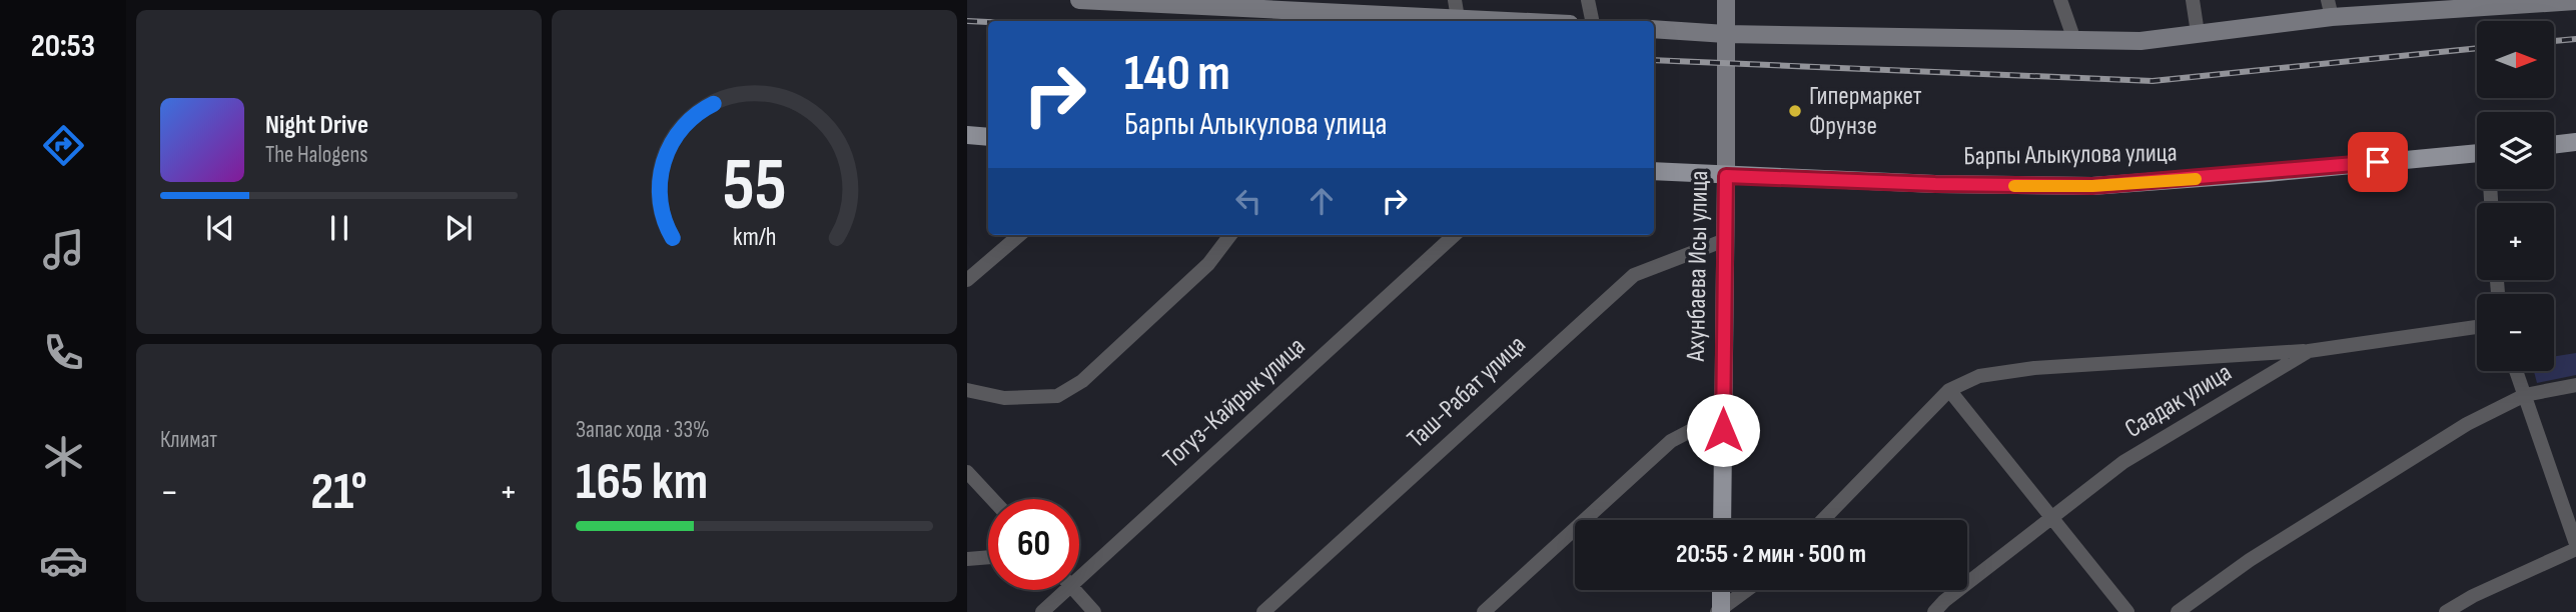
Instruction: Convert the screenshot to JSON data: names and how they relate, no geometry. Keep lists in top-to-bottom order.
{
  "streets": {
    "main road": ["Барпы Алыкулова улица", "Ахунбаева Исы улица"],
    "street": ["Таш-Рабат улица", "Саадак улица", "Тогуз-Кайрык улица"]
  },
  "crossings": [
    ["Барпы Алыкулова улица", "Ахунбаева Исы улица"],
    ["Ахунбаева Исы улица", "Таш-Рабат улица"]
  ],
  "places": ["Гипермаркет Фрунзе"],
  "north": "right",
  "page": {
    "tabs": "20:53",
    "map_buttons": ["+", "−"],
    "turn": ["140 m", "Барпы Алыкулова улица"],
    "song": ["Night Drive", "The Halogens"],
    "tile": [
      "Климат",
      ["Запас хода · 33%", "165 km"]
    ],
    "heat": ["−", "21°", "+"],
    "limit": "60",
    "trip": "20:55 · 2 мин · 500 m",
    "gauge": ["55", "km/h"]
  }
}
